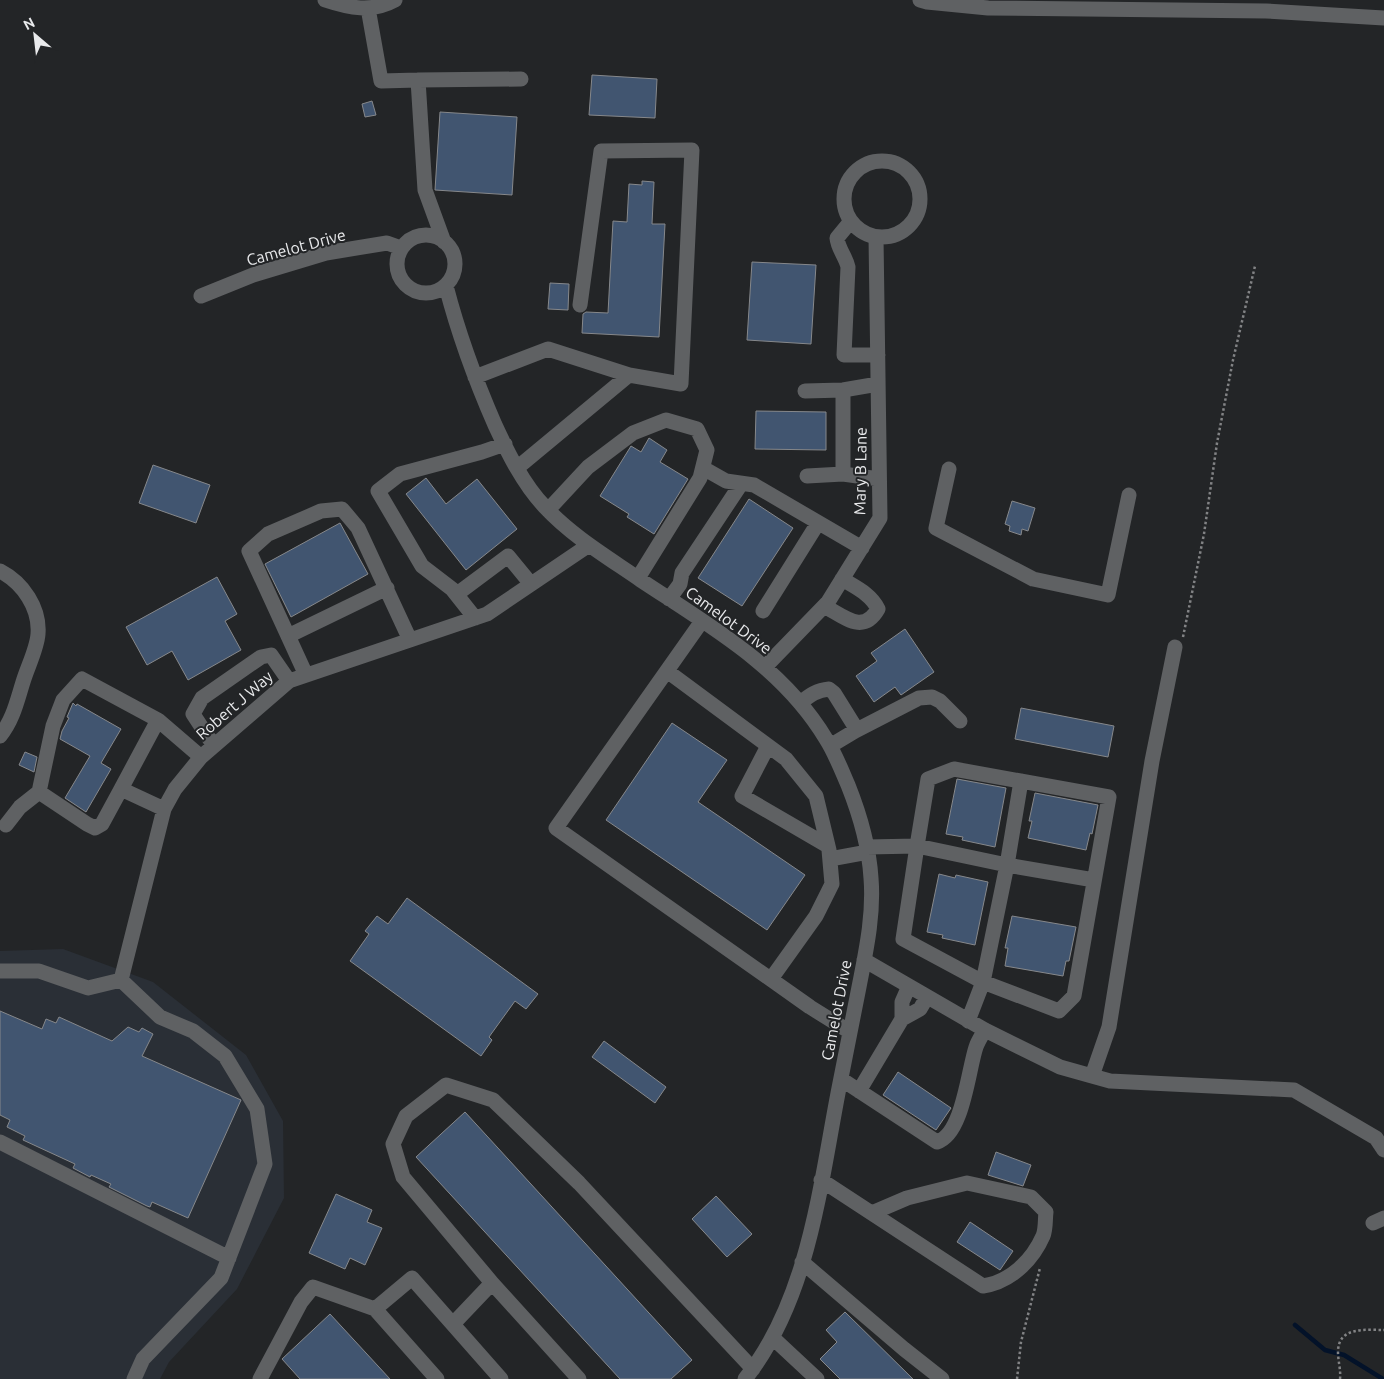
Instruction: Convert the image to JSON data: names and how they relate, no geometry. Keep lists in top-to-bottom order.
{
  "streets": {
    "street": ["Camelot Drive", "Mary B Lane", "Robert J Way"]
  },
  "crossings": [
    ["Camelot Drive", "Mary B Lane"],
    ["Camelot Drive", "Robert J Way"]
  ],
  "north": "top left"
}
